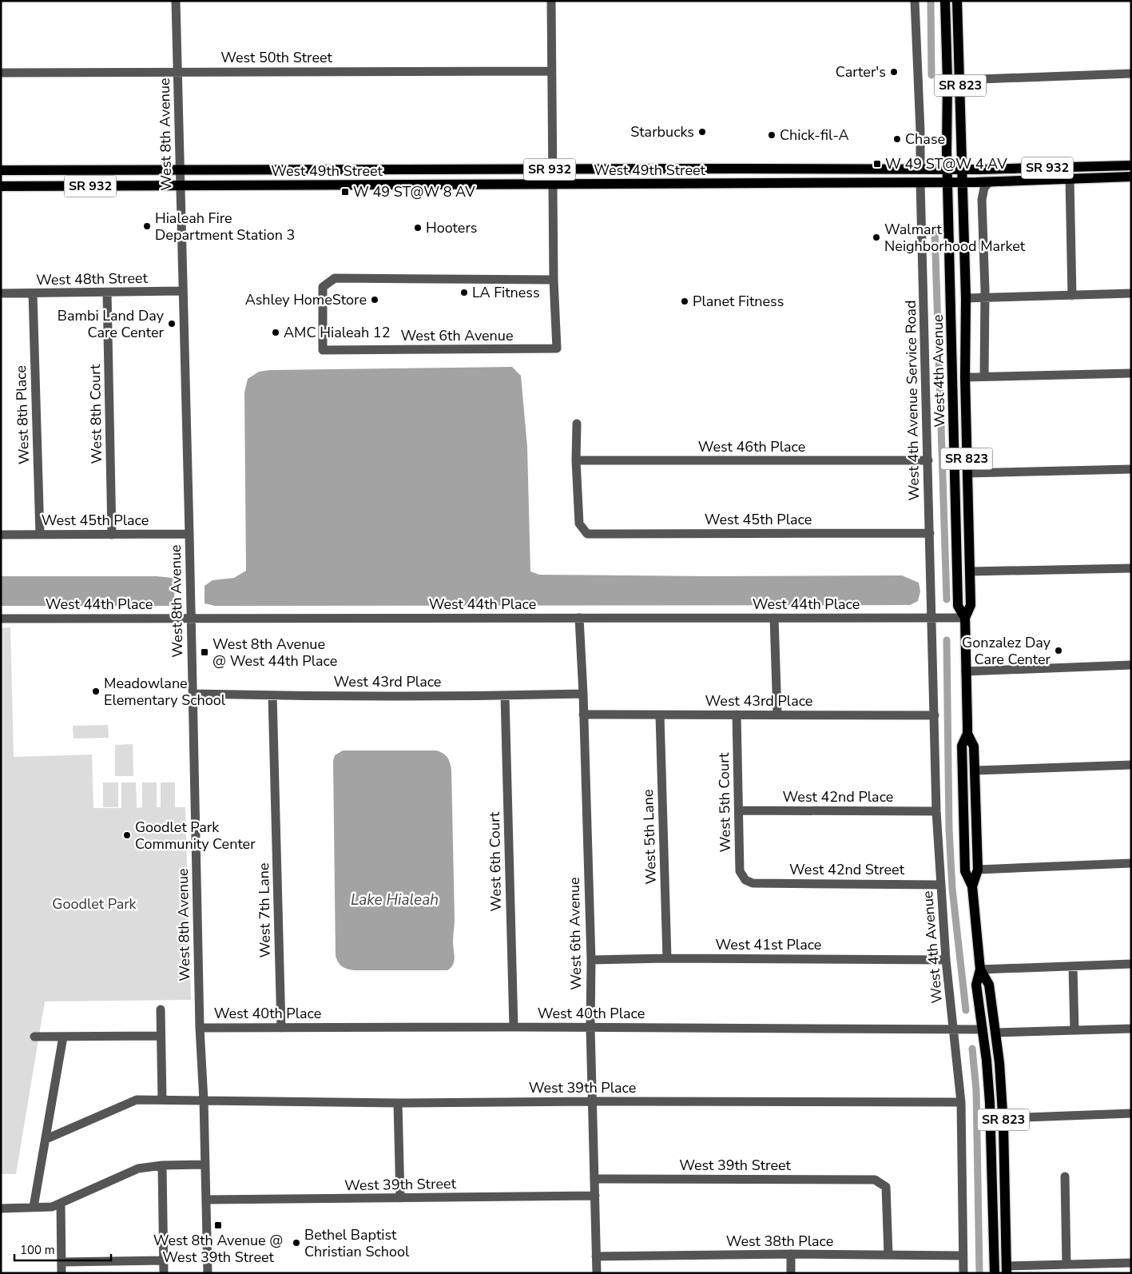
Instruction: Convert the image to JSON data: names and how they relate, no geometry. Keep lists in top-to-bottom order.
{
  "streets": {
    "main road": [
      "SR 823",
      "SR 932",
      "West 49th Street",
      "West 4th Avenue"
    ],
    "street": [
      "West 50th Street",
      "West 8th Avenue",
      "West 48th Street",
      "West 6th Avenue",
      "West 4th Avenue Service Road",
      "West 8th Court",
      "West 8th Place",
      "West 46th Place",
      "West 45th Place",
      "West 44th Place",
      "West 43rd Place",
      "West 42nd Place",
      "West 5th Court",
      "West 5th Lane",
      "West 6th Court",
      "West 42nd Street",
      "West 7th Lane",
      "West 41st Place",
      "West 40th Place",
      "West 39th Place",
      "West 39th Street",
      "West 38th Place"
    ]
  },
  "crossings": [
    ["West 50th Street", "West 8th Avenue"],
    ["West 50th Street", "West 6th Avenue"],
    ["SR 823", "West 49th Street"],
    ["SR 823", "West 4th Avenue"],
    ["West 8th Avenue", "West 49th Street"],
    ["West 8th Avenue", "West 48th Street"],
    ["West 8th Avenue", "West 45th Place"],
    ["West 8th Avenue", "West 44th Place"],
    ["West 8th Avenue", "West 43rd Place"],
    ["West 8th Avenue", "West 40th Place"],
    ["West 8th Avenue", "West 39th Place"],
    ["West 8th Avenue", "West 39th Street"],
    ["West 49th Street", "West 6th Avenue"],
    ["West 49th Street", "West 4th Avenue"],
    ["West 49th Street", "West 4th Avenue Service Road"],
    ["West 48th Street", "West 8th Court"],
    ["West 48th Street", "West 8th Place"],
    ["West 6th Avenue", "West 44th Place"],
    ["West 6th Avenue", "West 43rd Place"],
    ["West 6th Avenue", "West 41st Place"],
    ["West 6th Avenue", "West 40th Place"],
    ["West 6th Avenue", "West 39th Place"],
    ["West 6th Avenue", "West 39th Street"],
    ["West 6th Avenue", "West 38th Place"],
    ["West 4th Avenue", "West 4th Avenue Service Road"],
    ["West 4th Avenue", "West 44th Place"],
    ["West 4th Avenue", "West 43rd Place"],
    ["West 4th Avenue", "West 42nd Place"],
    ["West 4th Avenue", "West 42nd Street"],
    ["West 4th Avenue", "West 41st Place"],
    ["West 4th Avenue", "West 40th Place"],
    ["West 4th Avenue", "West 39th Place"],
    ["West 4th Avenue", "West 38th Place"],
    ["West 4th Avenue Service Road", "West 46th Place"],
    ["West 4th Avenue Service Road", "West 45th Place"],
    ["West 4th Avenue Service Road", "West 44th Place"],
    ["West 8th Court", "West 45th Place"],
    ["West 8th Place", "West 45th Place"],
    ["West 46th Place", "West 45th Place"],
    ["West 43rd Place", "West 5th Court"],
    ["West 43rd Place", "West 5th Lane"],
    ["West 43rd Place", "West 6th Court"],
    ["West 43rd Place", "West 7th Lane"],
    ["West 42nd Place", "West 5th Court"],
    ["West 5th Court", "West 42nd Street"],
    ["West 5th Lane", "West 41st Place"],
    ["West 6th Court", "West 40th Place"],
    ["West 7th Lane", "West 40th Place"],
    ["West 39th Street", "West 38th Place"]
  ],
  "water": ["Lake Hialeah"],
  "parks": ["Goodlet Park"],
  "places": {
    "other": [
      "Carter's",
      "Starbucks",
      "Chick-fil-A",
      "Chase",
      "Hialeah Fire Department Station 3",
      "Hooters",
      "Walmart Neighborhood Market",
      "LA Fitness",
      "Ashley HomeStore",
      "Planet Fitness",
      "Bambi Land Day Care Center",
      "AMC Hialeah 12",
      "Gonzalez Day Care Center",
      "Meadowlane Elementary School",
      "Goodlet Park Community Center",
      "Bethel Baptist Christian School"
    ],
    "transit": [
      "W 49 ST@W 4 AV",
      "W 49 ST@W 8 AV",
      "West 8th Avenue @ West 44th Place",
      "West 8th Avenue @ West 39th Street"
    ]
  },
  "scale_bar": "100 m"
}
